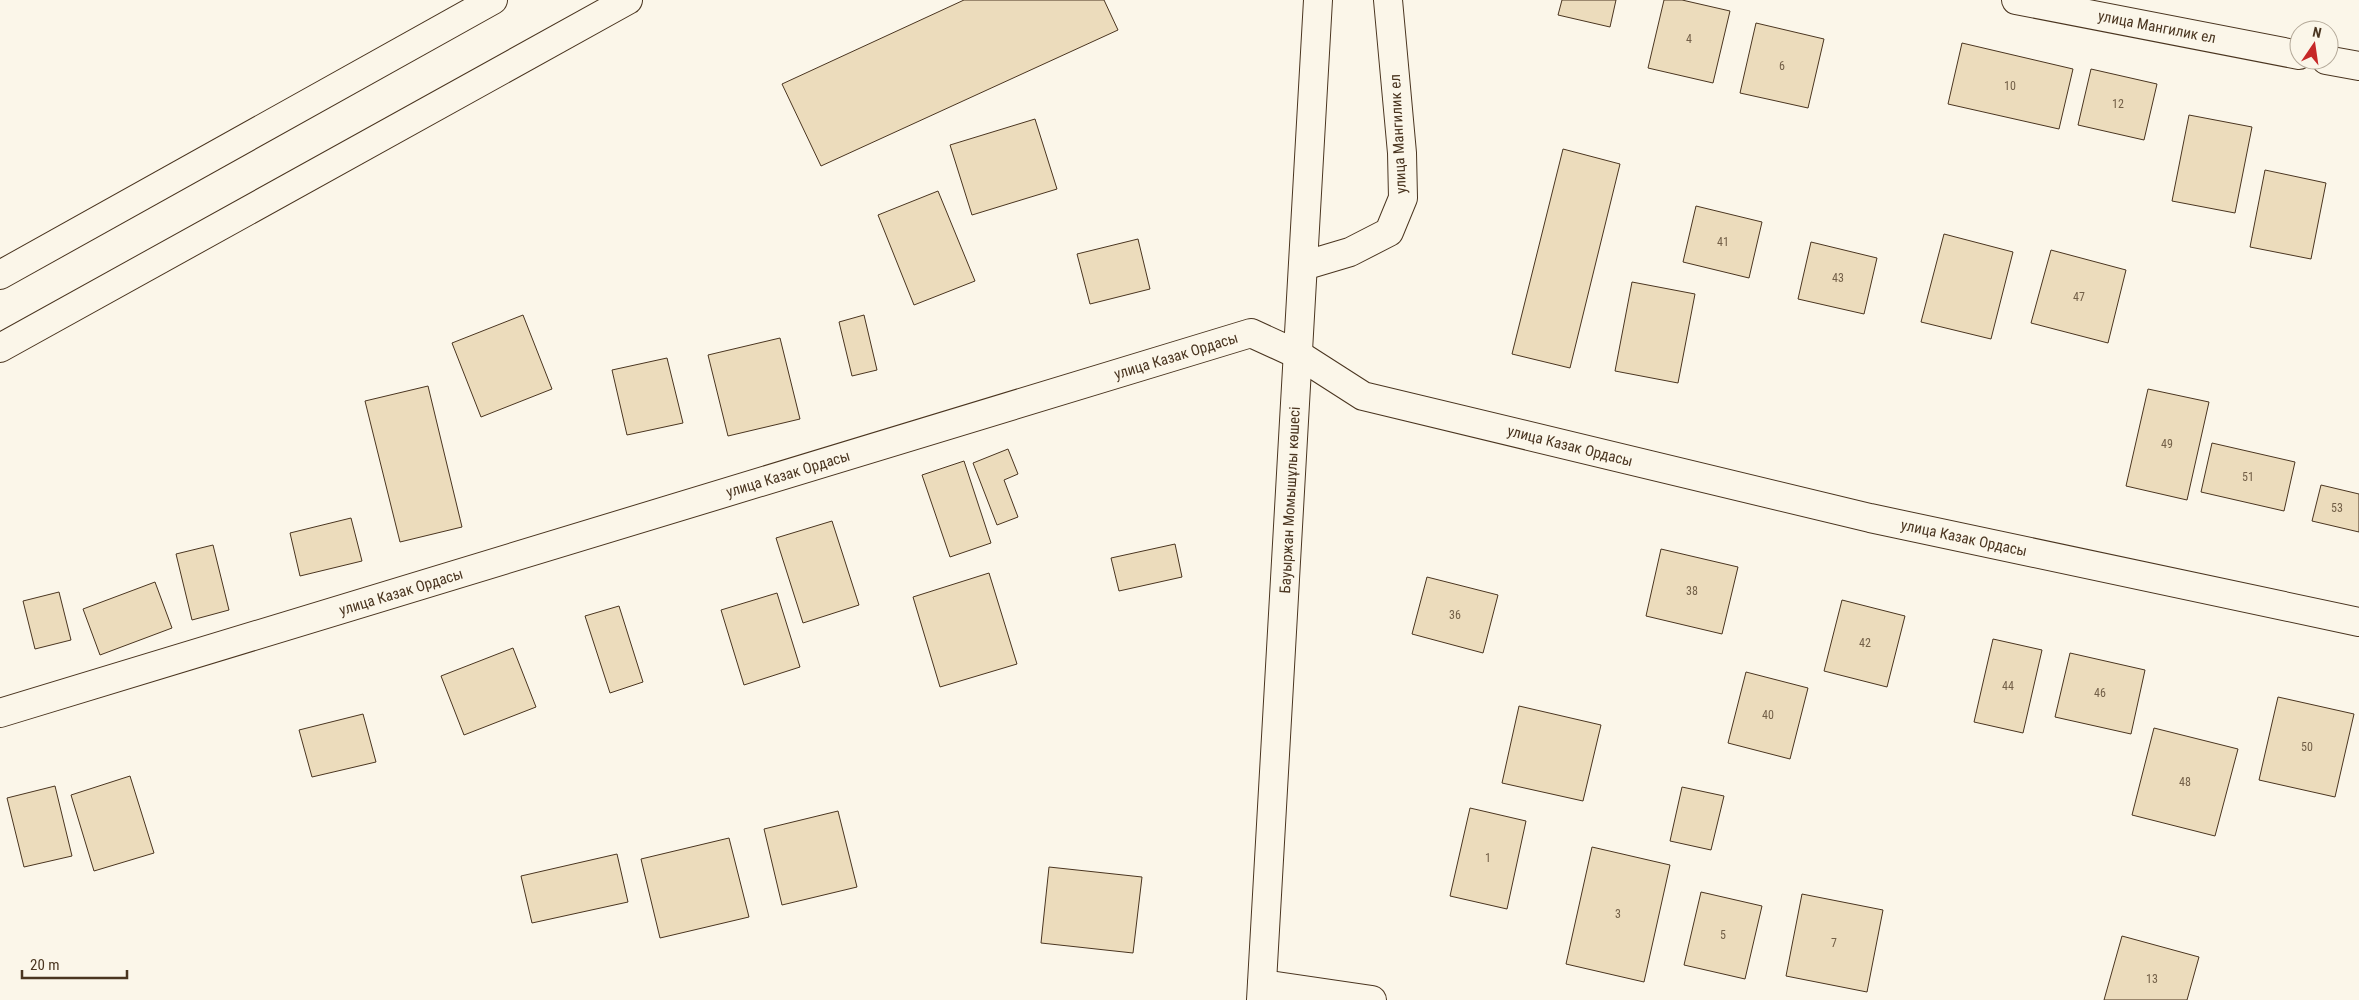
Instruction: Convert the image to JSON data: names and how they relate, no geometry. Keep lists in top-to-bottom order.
{
  "streets": {
    "main road": ["улица Мангилик ел", "улица Казак Ордасы", "Бауыржан Момышұлы көшесі"]
  },
  "crossings": [
    ["улица Мангилик ел", "Бауыржан Момышұлы көшесі"],
    ["улица Казак Ордасы", "Бауыржан Момышұлы көшесі"]
  ],
  "house_numbers": [
    "4",
    "6",
    "10",
    "12",
    "41",
    "43",
    "47",
    "49",
    "51",
    "53",
    "38",
    "36",
    "42",
    "44",
    "46",
    "40",
    "50",
    "48",
    "1",
    "3",
    "5",
    "7",
    "13"
  ],
  "scale_bar": "20 m",
  "north": "top"
}
